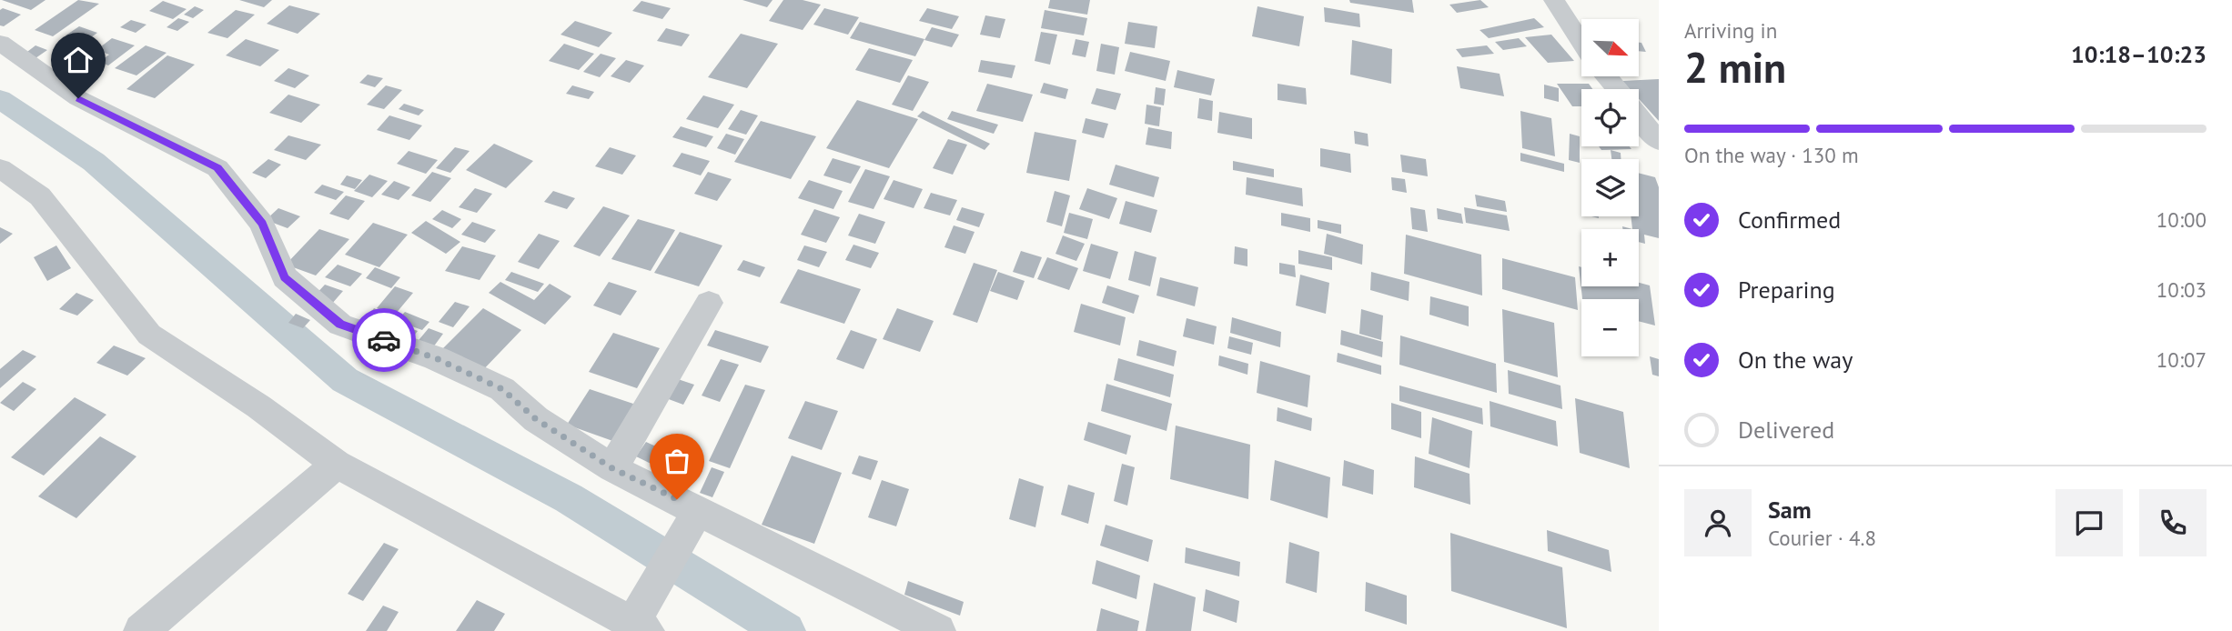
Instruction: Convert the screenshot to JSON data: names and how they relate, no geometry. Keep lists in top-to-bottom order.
{
  "north": "bottom right",
  "page": {
    "heading": ["2 min", "Arriving in", "10:18–10:23"],
    "panel": ["Sam", "Courier · 4.8"],
    "map_buttons": ["+", "−"],
    "bar": "On the way · 130 m",
    "list": [
      ["Confirmed", "10:00"],
      ["Preparing", "10:03"],
      ["On the way", "10:07"],
      "Delivered"
    ]
  }
}
